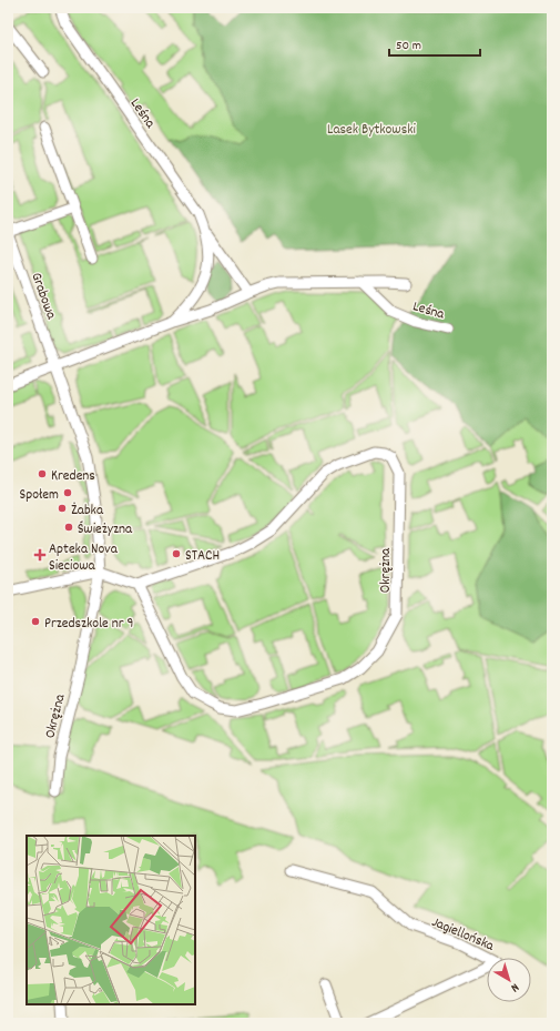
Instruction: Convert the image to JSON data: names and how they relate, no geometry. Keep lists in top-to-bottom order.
{
  "streets": {
    "street": [
      "Leśna",
      "Grabowa",
      "Okrężna",
      "Jagiellońska"
    ]
  },
  "crossings": [
    ["Leśna", "Grabowa"],
    ["Leśna", "Okrężna"],
    ["Grabowa", "Okrężna"]
  ],
  "parks": ["Lasek Bytkowski"],
  "places": {
    "other": [
      "Kredens",
      "Społem",
      "Żabka",
      "Świeżyzna",
      "STACH",
      "Przedszkole nr 9"
    ],
    "health": ["Apteka Nova Sieciowa"]
  },
  "scale_bar": "50 m",
  "north": "bottom right"
}
